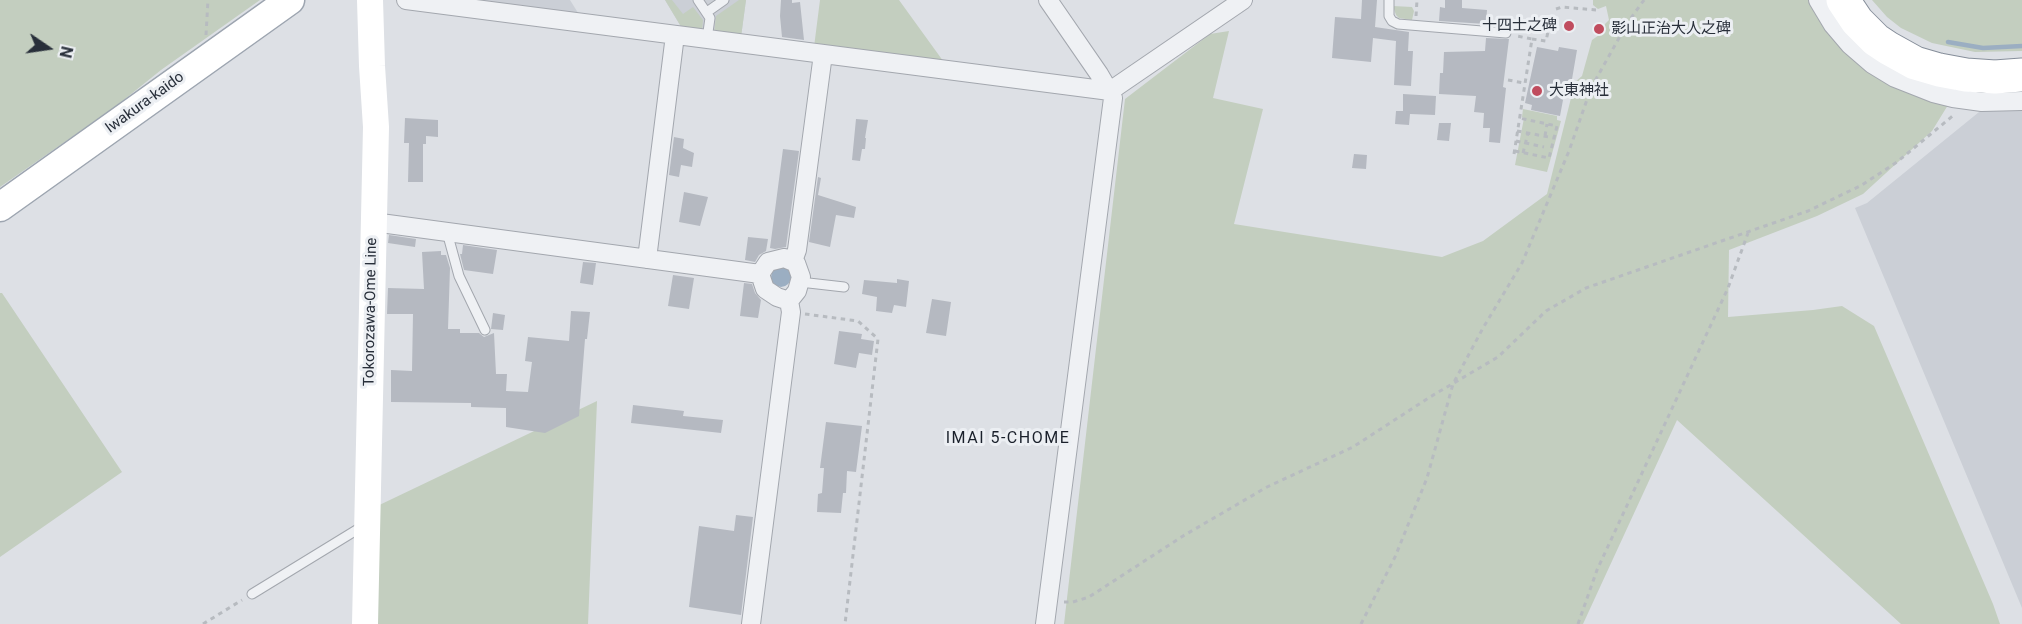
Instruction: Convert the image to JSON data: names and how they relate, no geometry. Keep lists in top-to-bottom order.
{
  "streets": {
    "main road": ["Iwakura-kaido", "Tokorozawa-Ome Line"]
  },
  "districts": ["IMAI 5-CHOME"],
  "places": ["十四士之碑", "影山正治大人之碑", "大東神社"],
  "north": "right"
}
